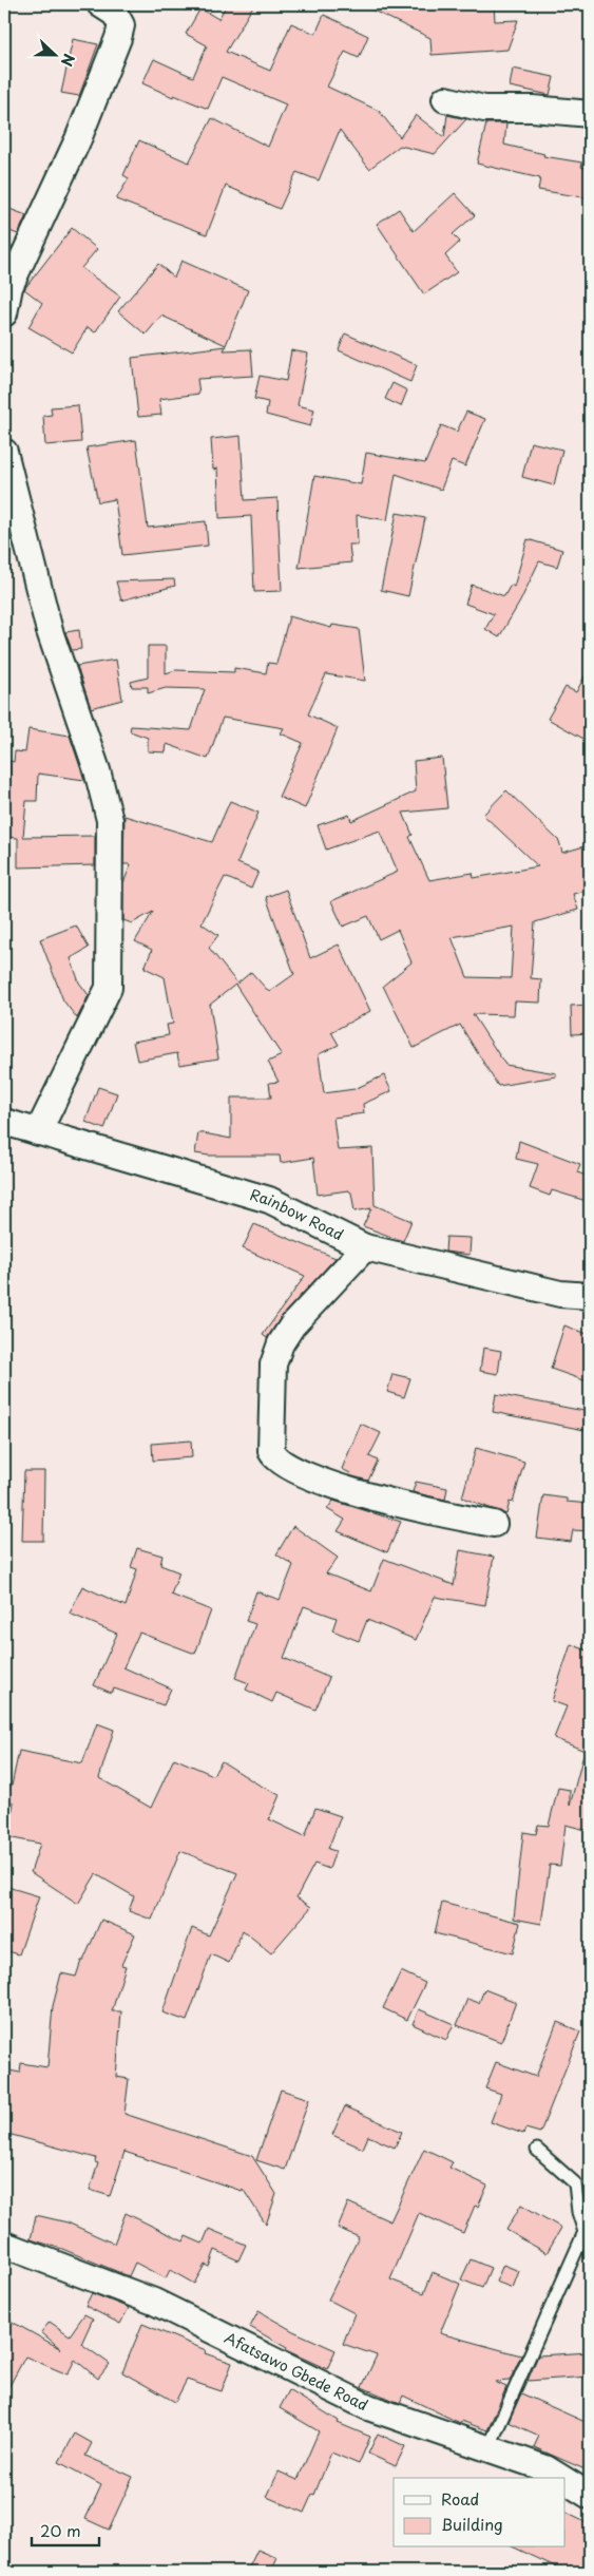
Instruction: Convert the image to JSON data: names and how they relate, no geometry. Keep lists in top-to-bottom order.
{
  "streets": {
    "street": ["Rainbow Road", "Afatsawo Gbede Road"]
  },
  "legend": ["Road", "Building"],
  "scale_bar": "20 m",
  "north": "right"
}
